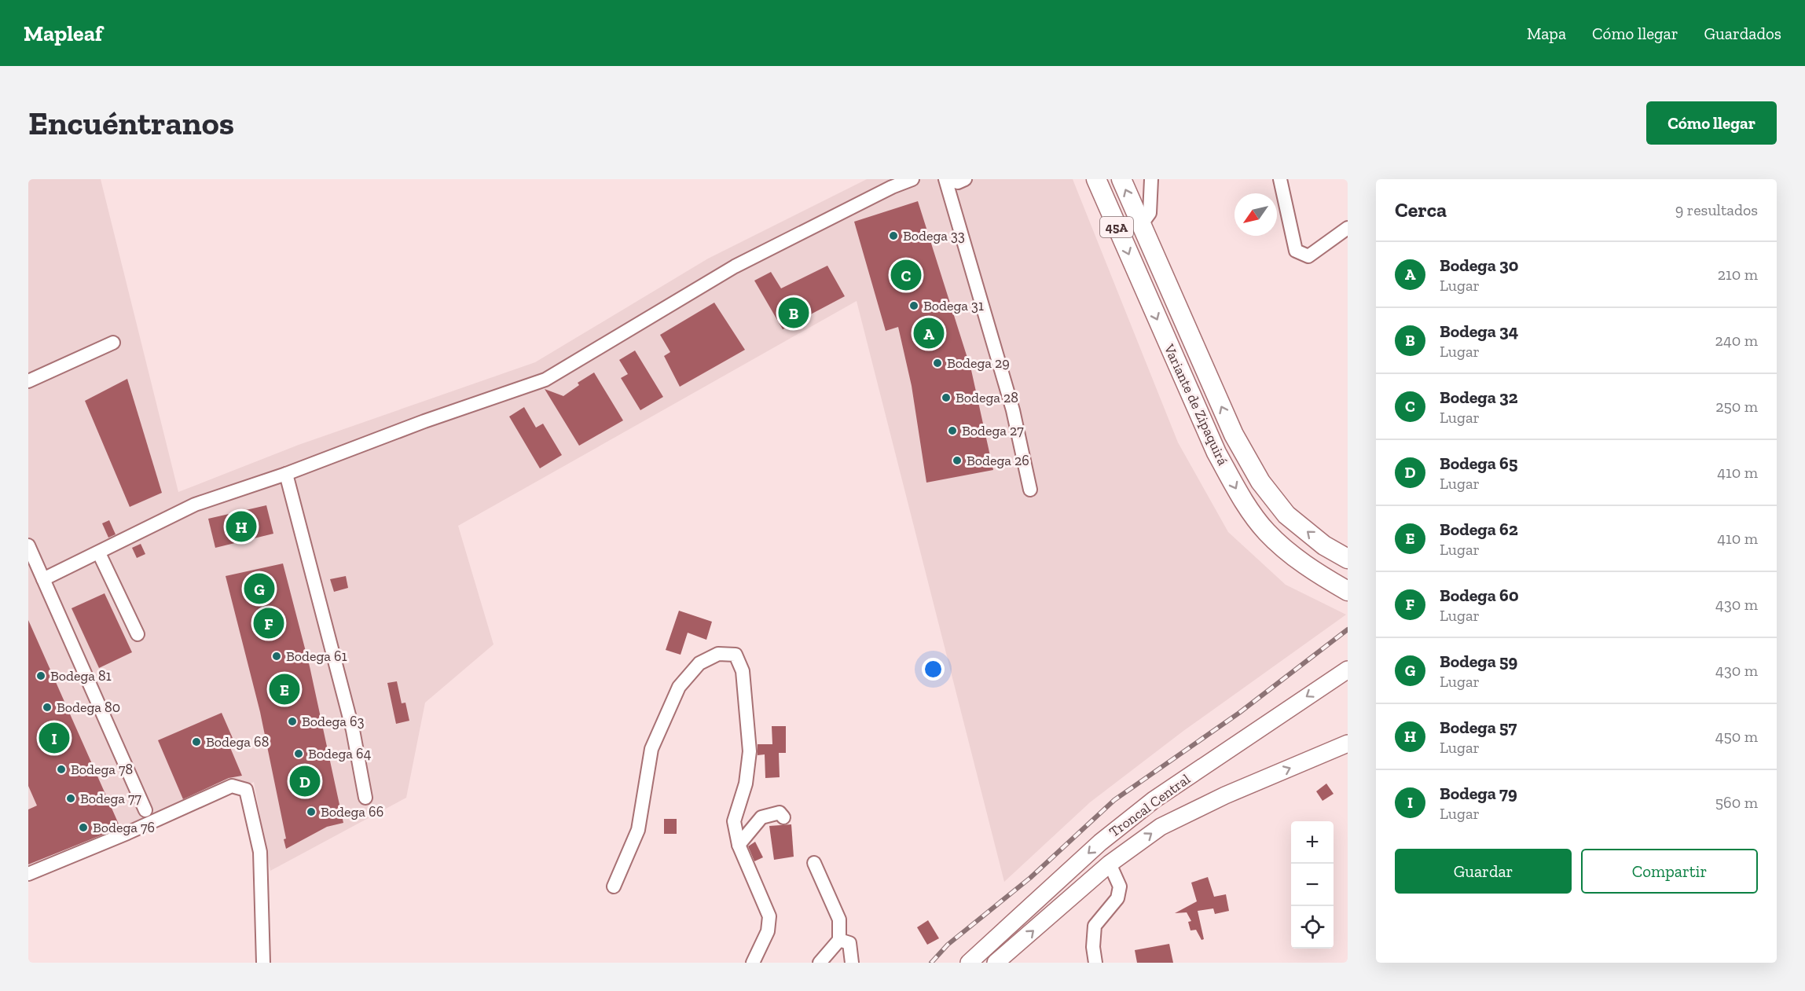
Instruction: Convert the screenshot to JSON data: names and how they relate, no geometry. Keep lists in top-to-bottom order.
{
  "streets": {
    "highway": ["45A", "Variante de Zipaquirá"],
    "main road": ["Troncal Central"]
  },
  "places": [
    "Bodega 33",
    "Bodega 31",
    "Bodega 29",
    "Bodega 28",
    "Bodega 27",
    "Bodega 26",
    "Bodega 61",
    "Bodega 81",
    "Bodega 80",
    "Bodega 63",
    "Bodega 68",
    "Bodega 64",
    "Bodega 78",
    "Bodega 77",
    "Bodega 66",
    "Bodega 76"
  ],
  "north": "bottom left",
  "page": {
    "header": "Mapleaf",
    "nav": ["Mapa", "Cómo llegar", "Guardados"],
    "buttons": [
      "Cómo llegar",
      ["Guardar", "Compartir"]
    ],
    "title": "Encuéntranos",
    "heading": ["Cerca", "9 resultados"],
    "list": [
      {
        "mark": "A",
        "name": "Bodega 30",
        "note": "Lugar",
        "value": "210 m"
      },
      {
        "mark": "B",
        "name": "Bodega 34",
        "note": "Lugar",
        "value": "240 m"
      },
      {
        "mark": "C",
        "name": "Bodega 32",
        "note": "Lugar",
        "value": "250 m"
      },
      {
        "mark": "D",
        "name": "Bodega 65",
        "note": "Lugar",
        "value": "410 m"
      },
      {
        "mark": "E",
        "name": "Bodega 62",
        "note": "Lugar",
        "value": "410 m"
      },
      {
        "mark": "F",
        "name": "Bodega 60",
        "note": "Lugar",
        "value": "430 m"
      },
      {
        "mark": "G",
        "name": "Bodega 59",
        "note": "Lugar",
        "value": "430 m"
      },
      {
        "mark": "H",
        "name": "Bodega 57",
        "note": "Lugar",
        "value": "450 m"
      },
      {
        "mark": "I",
        "name": "Bodega 79",
        "note": "Lugar",
        "value": "560 m"
      }
    ],
    "pins": [
      "C",
      "B",
      "A",
      "H",
      "G",
      "F",
      "E",
      "I",
      "D"
    ],
    "map_buttons": ["+", "−"]
  }
}
